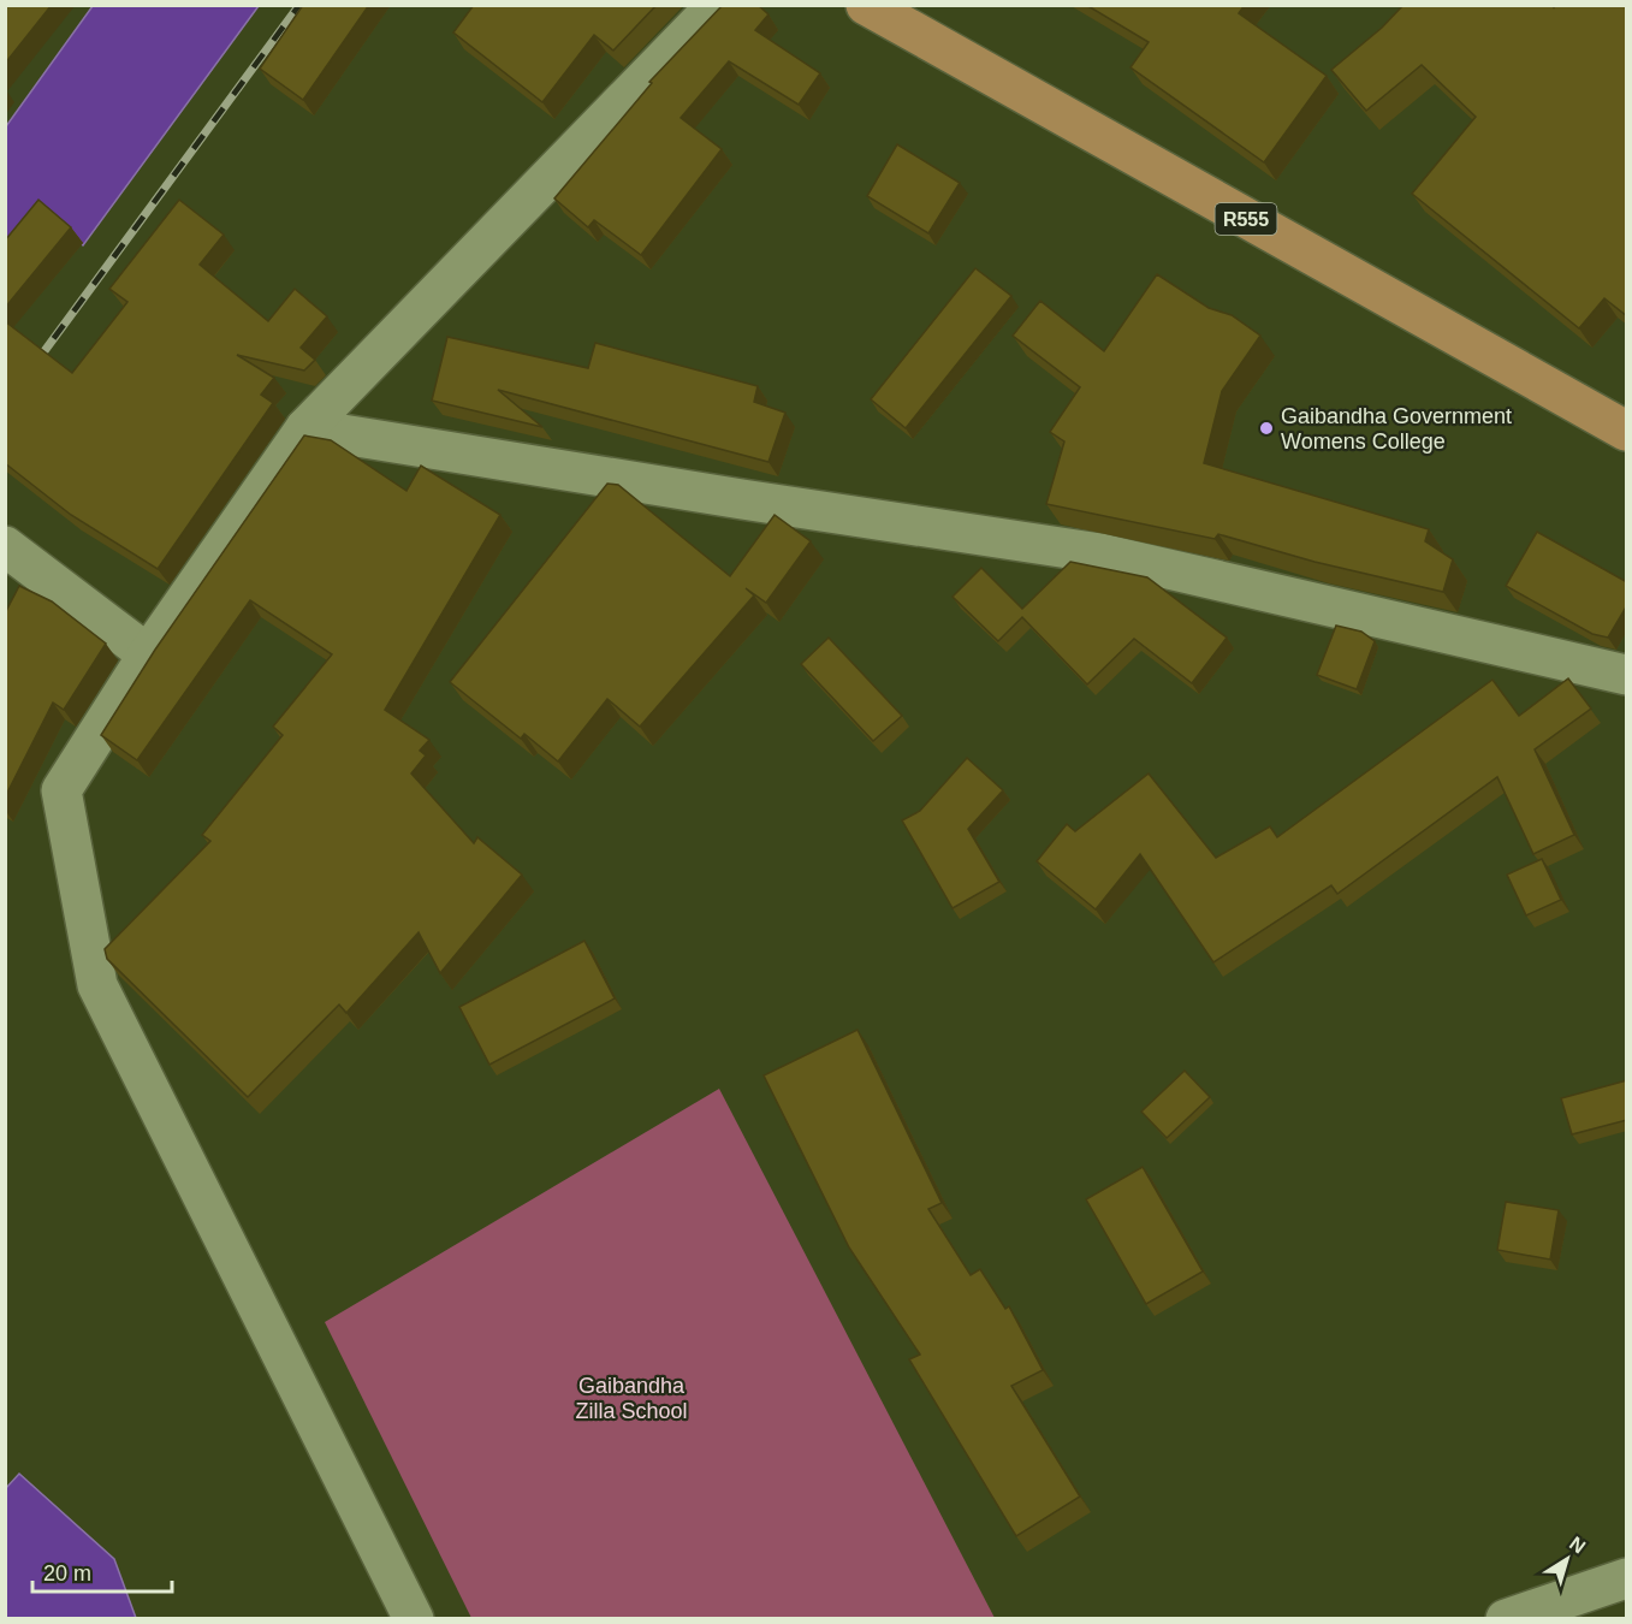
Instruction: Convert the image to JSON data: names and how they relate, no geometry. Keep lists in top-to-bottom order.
{
  "streets": {
    "main road": ["R555"]
  },
  "parks": ["Gaibandha Zilla School"],
  "places": ["Gaibandha Government Womens College"],
  "scale_bar": "20 m",
  "north": "top right"
}
